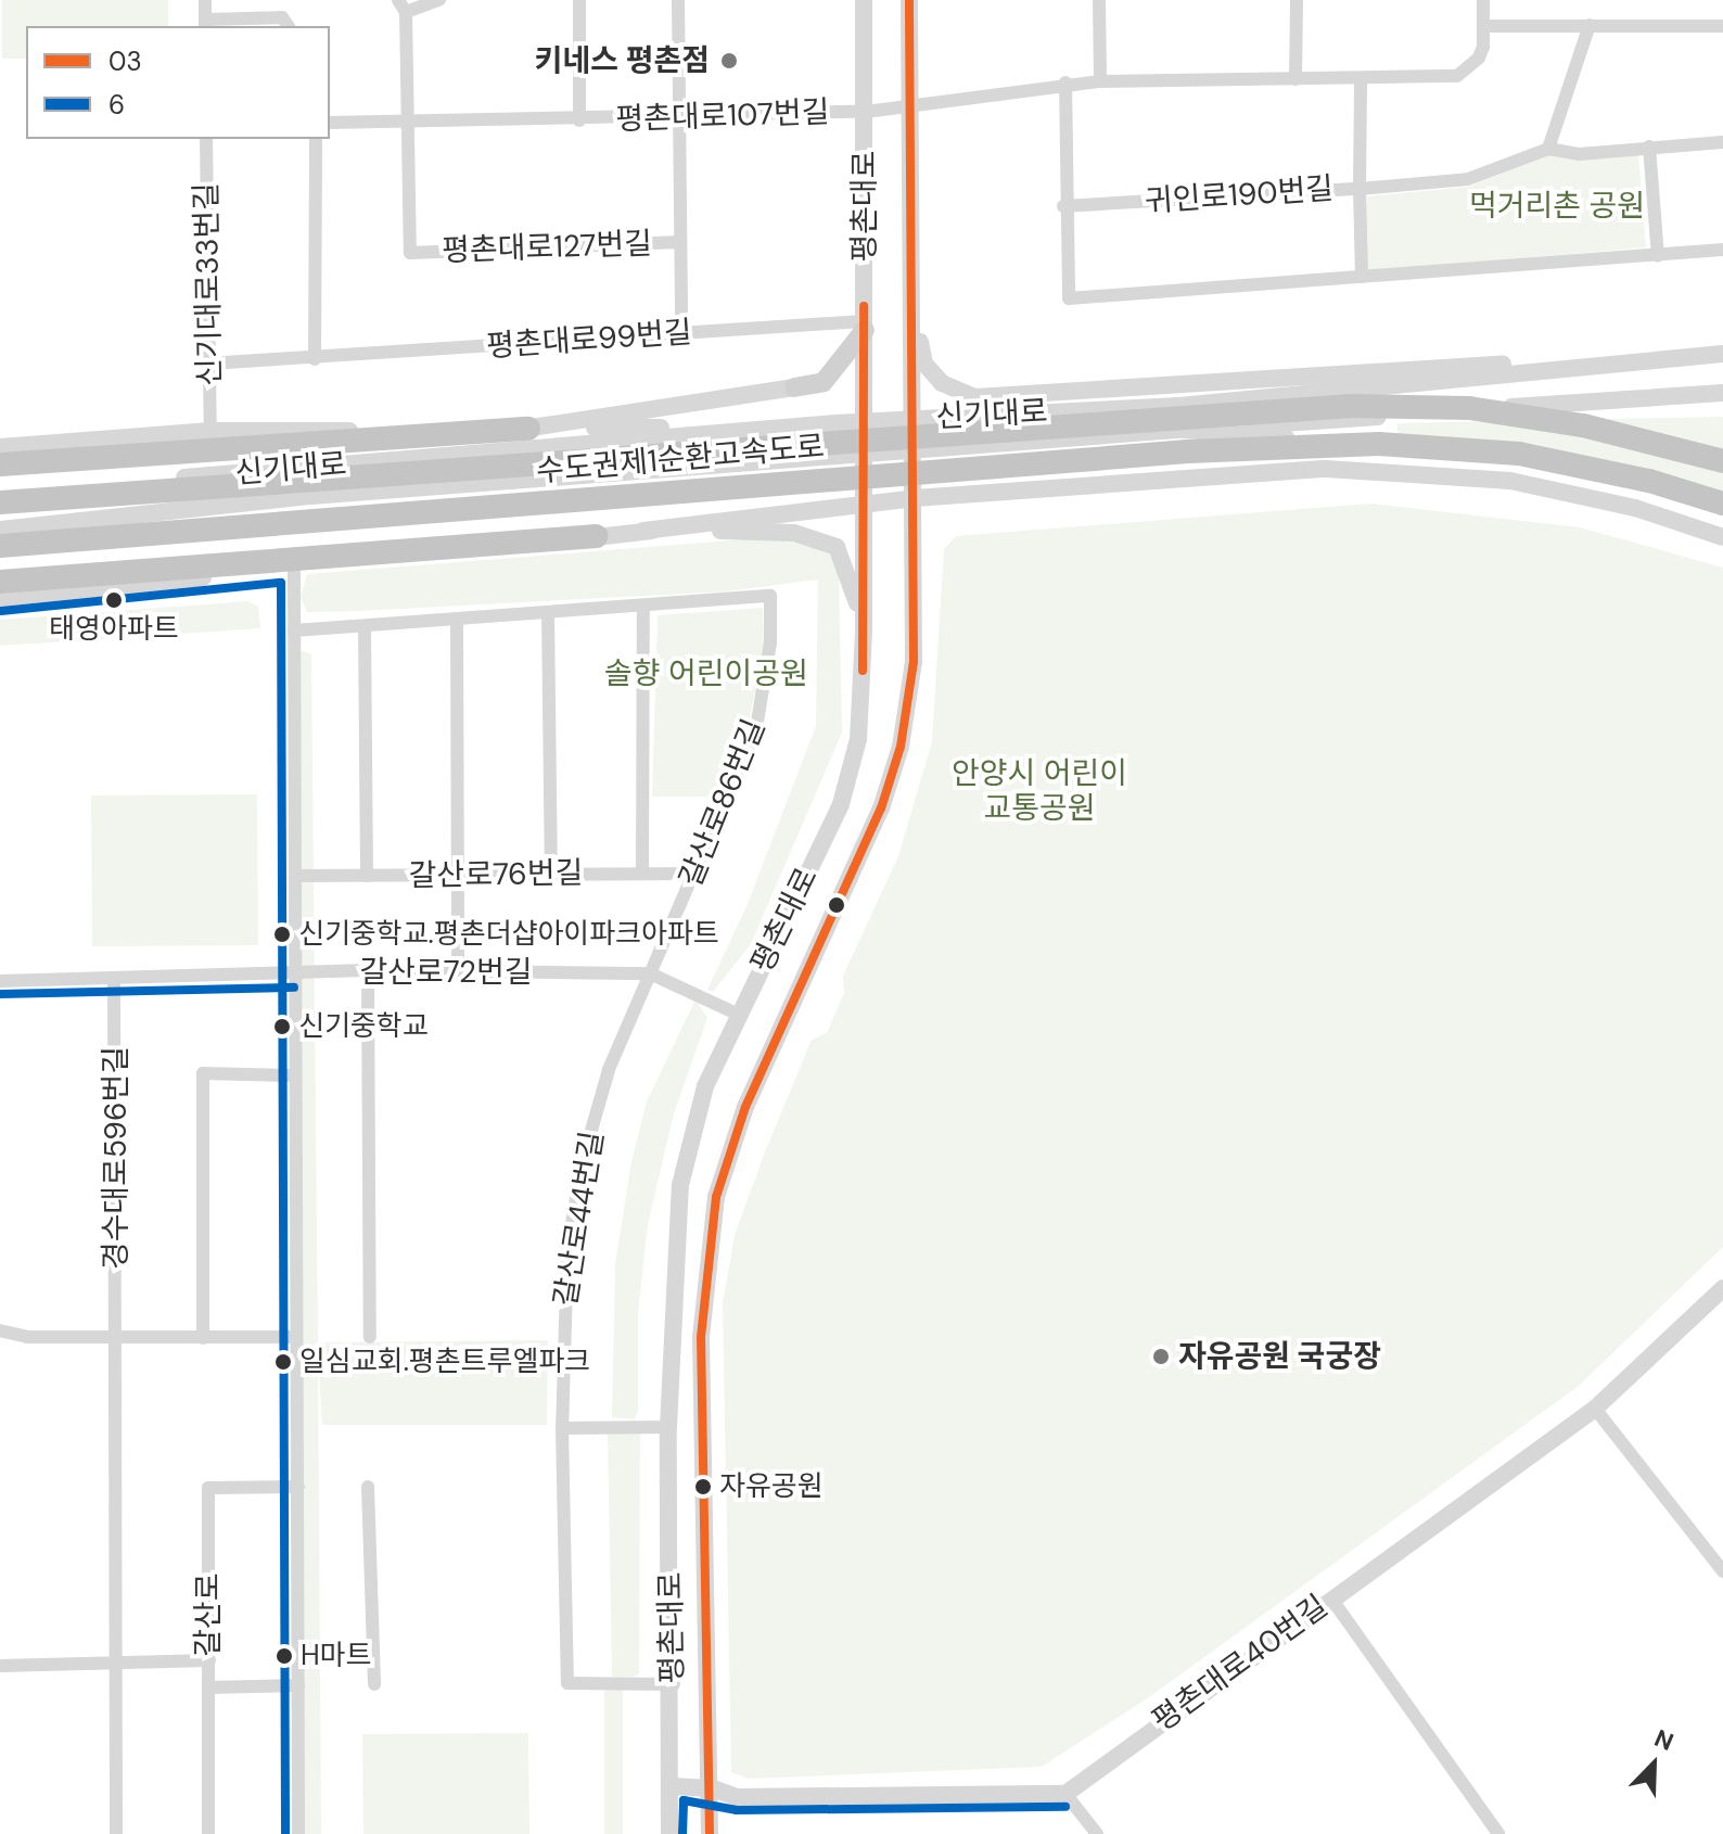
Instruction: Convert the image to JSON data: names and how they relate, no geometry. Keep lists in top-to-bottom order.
{
  "streets": {
    "highway": ["수도권제1순환고속도로"],
    "street": [
      "평촌대로107번길",
      "귀인로190번길",
      "평촌대로",
      "평촌대로127번길",
      "신기대로33번길",
      "평촌대로99번길",
      "신기대로",
      "갈산로86번길",
      "갈산로76번길",
      "갈산로72번길",
      "경수대로596번길",
      "갈산로44번길",
      "갈산로",
      "평촌대로40번길"
    ]
  },
  "crossings": [
    ["평촌대로107번길", "평촌대로"],
    ["평촌대로107번길", "평촌대로127번길"],
    ["평촌대로", "평촌대로99번길"],
    ["평촌대로", "신기대로"],
    ["평촌대로", "갈산로44번길"],
    ["신기대로33번길", "평촌대로99번길"],
    ["갈산로86번길", "갈산로76번길"],
    ["갈산로86번길", "갈산로72번길"],
    ["갈산로86번길", "갈산로44번길"],
    ["갈산로72번길", "경수대로596번길"],
    ["갈산로72번길", "갈산로44번길"]
  ],
  "parks": ["먹거리촌 공원", "솔향 어린이공원", "안양시 어린이 교통공원"],
  "places": [
    "키네스 평촌점",
    "태영아파트",
    "신기중학교.평촌더샵아이파크아파트",
    "신기중학교",
    "자유공원 국궁장",
    "일심교회.평촌트루엘파크",
    "자유공원",
    "H마트"
  ],
  "lines": ["transit line 03", "transit line 6"],
  "legend": ["03", "6"],
  "north": "top right"
}
